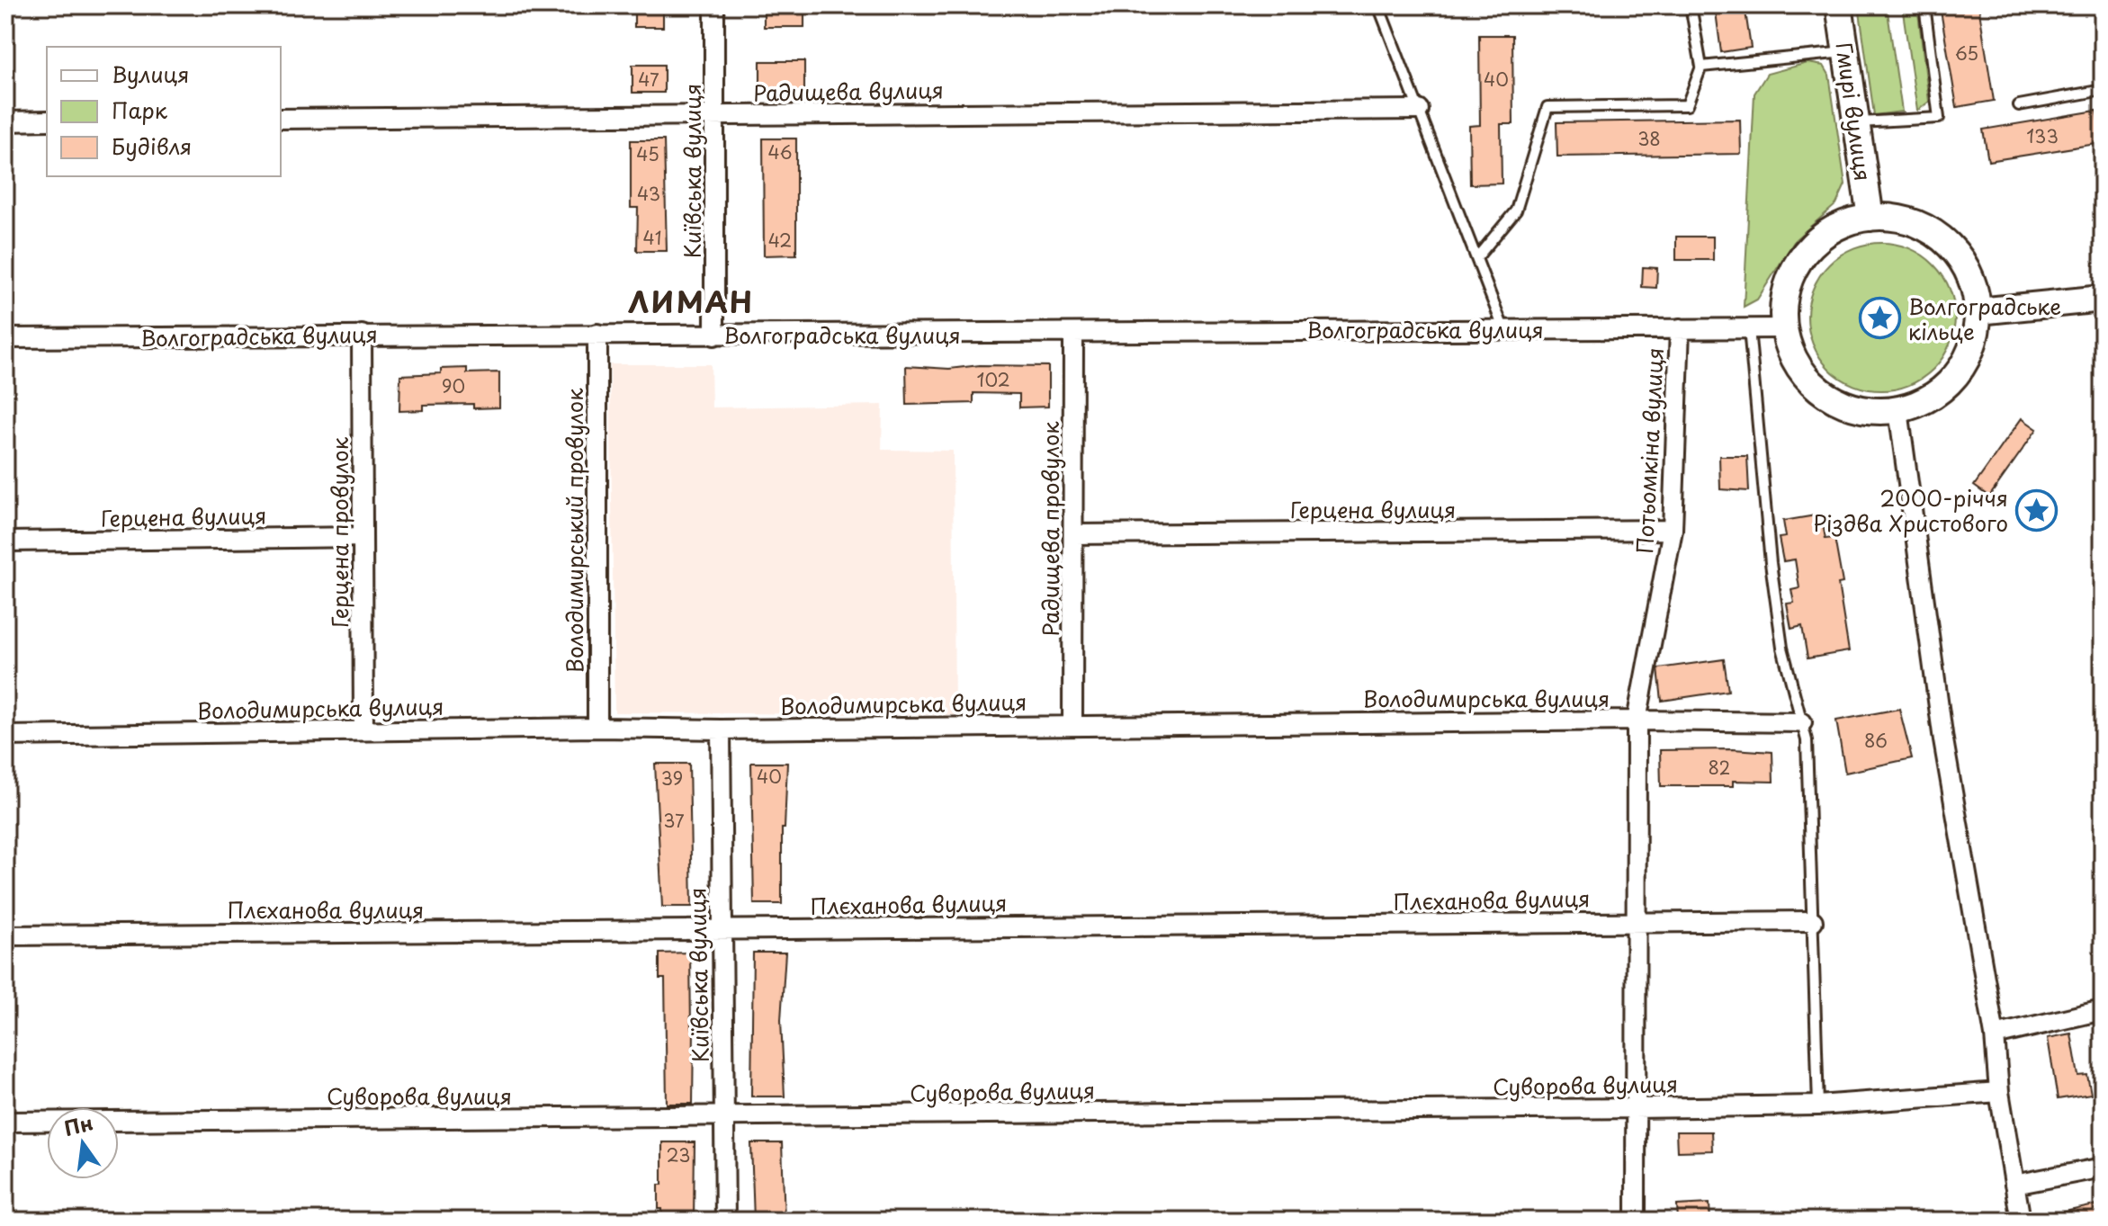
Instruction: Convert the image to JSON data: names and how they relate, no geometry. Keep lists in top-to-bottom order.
{
  "streets": {
    "street": [
      "Радищева вулиця",
      "Гмирі вулиця",
      "Київська вулиця",
      "Волгоградська вулиця",
      "Потьомкіна вулиця",
      "Герцена вулиця",
      "Радищева провулок",
      "Володимирський провулок",
      "Герцена провулок",
      "Володимирська вулиця",
      "Плєханова вулиця",
      "Суворова вулиця"
    ]
  },
  "crossings": [
    ["Радищева вулиця", "Київська вулиця"],
    ["Гмирі вулиця", "Волгоградська вулиця"],
    ["Київська вулиця", "Волгоградська вулиця"],
    ["Київська вулиця", "Володимирська вулиця"],
    ["Київська вулиця", "Плєханова вулиця"],
    ["Київська вулиця", "Суворова вулиця"],
    ["Волгоградська вулиця", "Потьомкіна вулиця"],
    ["Волгоградська вулиця", "Радищева провулок"],
    ["Волгоградська вулиця", "Володимирський провулок"],
    ["Волгоградська вулиця", "Герцена провулок"],
    ["Потьомкіна вулиця", "Герцена вулиця"],
    ["Потьомкіна вулиця", "Володимирська вулиця"],
    ["Потьомкіна вулиця", "Плєханова вулиця"],
    ["Потьомкіна вулиця", "Суворова вулиця"],
    ["Герцена вулиця", "Радищева провулок"],
    ["Герцена вулиця", "Герцена провулок"],
    ["Радищева провулок", "Володимирська вулиця"],
    ["Володимирський провулок", "Володимирська вулиця"],
    ["Герцена провулок", "Володимирська вулиця"]
  ],
  "districts": ["ЛИМАН"],
  "places": {
    "place": ["Волгоградське кільце", "2000-річчя Різдва Христового"]
  },
  "house_numbers": [
    "65",
    "47",
    "40",
    "133",
    "38",
    "46",
    "45",
    "43",
    "41",
    "42",
    "102",
    "90",
    "86",
    "82",
    "40",
    "39",
    "37",
    "23"
  ],
  "legend": ["Вулиця", "Парк", "Будівля"],
  "north": "top"
}
